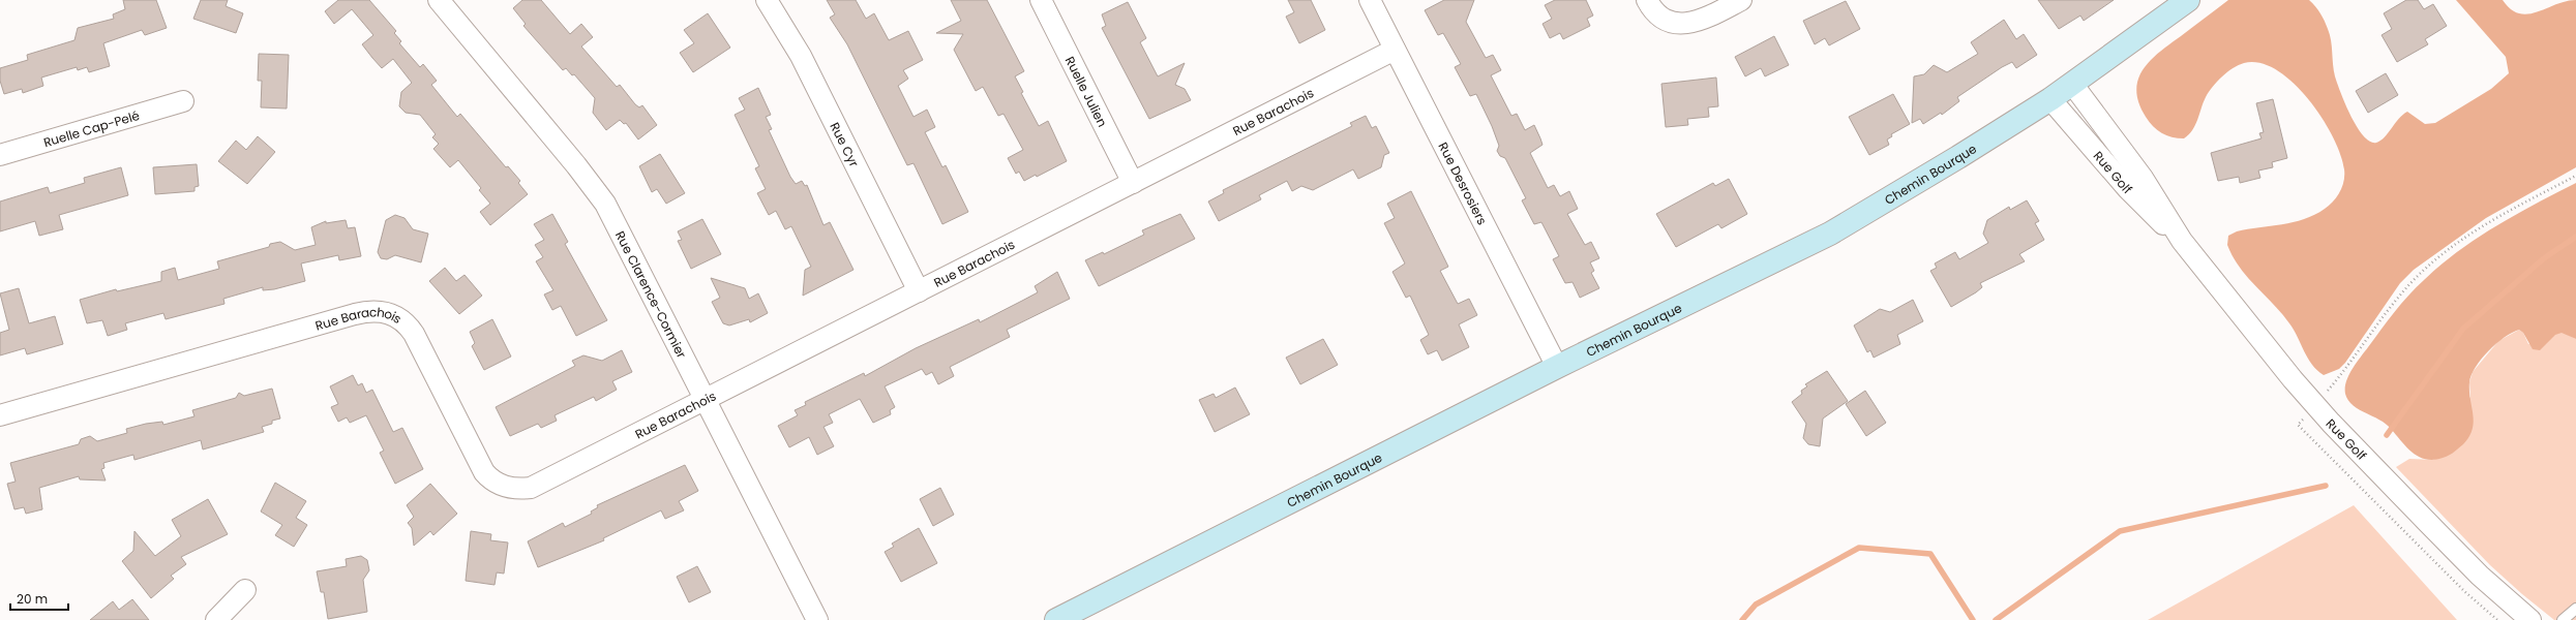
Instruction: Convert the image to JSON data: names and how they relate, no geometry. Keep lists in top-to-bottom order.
{
  "streets": {
    "street": [
      "Ruelle Julien",
      "Rue Barachois",
      "Ruelle Cap-Pelé",
      "Rue Cyr",
      "Rue Golf",
      "Chemin Bourque",
      "Rue Desrosiers",
      "Rue Clarence-Cormier"
    ]
  },
  "crossings": [
    ["Ruelle Julien", "Rue Barachois"],
    ["Rue Barachois", "Rue Cyr"],
    ["Rue Barachois", "Rue Desrosiers"],
    ["Rue Barachois", "Rue Clarence-Cormier"],
    ["Rue Golf", "Chemin Bourque"],
    ["Chemin Bourque", "Rue Desrosiers"]
  ],
  "scale_bar": "20 m"
}
